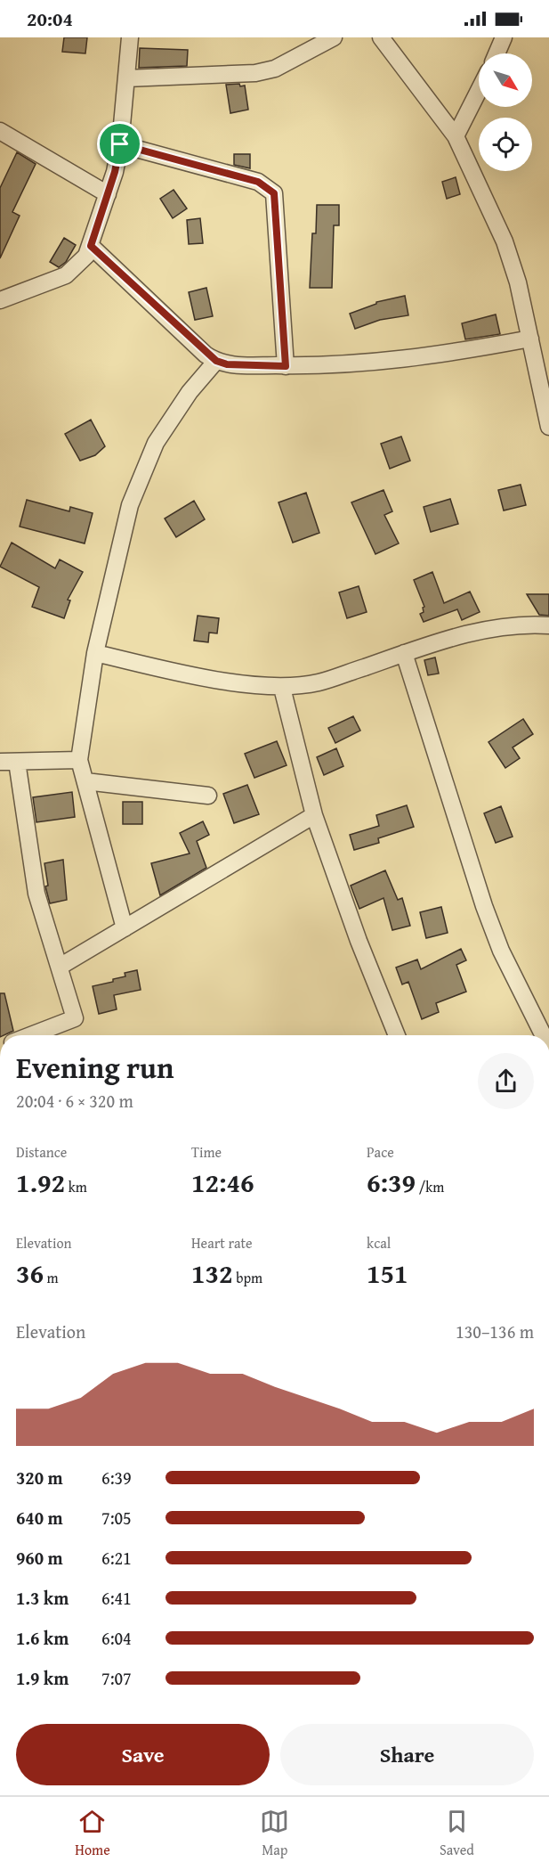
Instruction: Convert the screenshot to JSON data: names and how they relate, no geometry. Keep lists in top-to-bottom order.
{
  "north": "bottom right",
  "page": {
    "status": "20:04",
    "heading": ["Evening run", "20:04 · 6 × 320 m"],
    "stats": [
      ["Distance", "1.92 km"],
      ["Time", "12:46"],
      ["Pace", "6:39 /km"],
      ["Elevation", "36 m"],
      ["Heart rate", "132 bpm"],
      ["kcal", "151"]
    ],
    "chart": ["Elevation", "130–136 m"],
    "list": [
      {
        "name": "320 m",
        "note": "6:39"
      },
      {
        "name": "640 m",
        "note": "7:05"
      },
      {
        "name": "960 m",
        "note": "6:21"
      },
      {
        "name": "1.3 km",
        "note": "6:41"
      },
      {
        "name": "1.6 km",
        "note": "6:04"
      },
      {
        "name": "1.9 km",
        "note": "7:07"
      }
    ],
    "buttons": ["Save", "Share"],
    "tabs": ["Home", "Map", "Saved"]
  }
}
